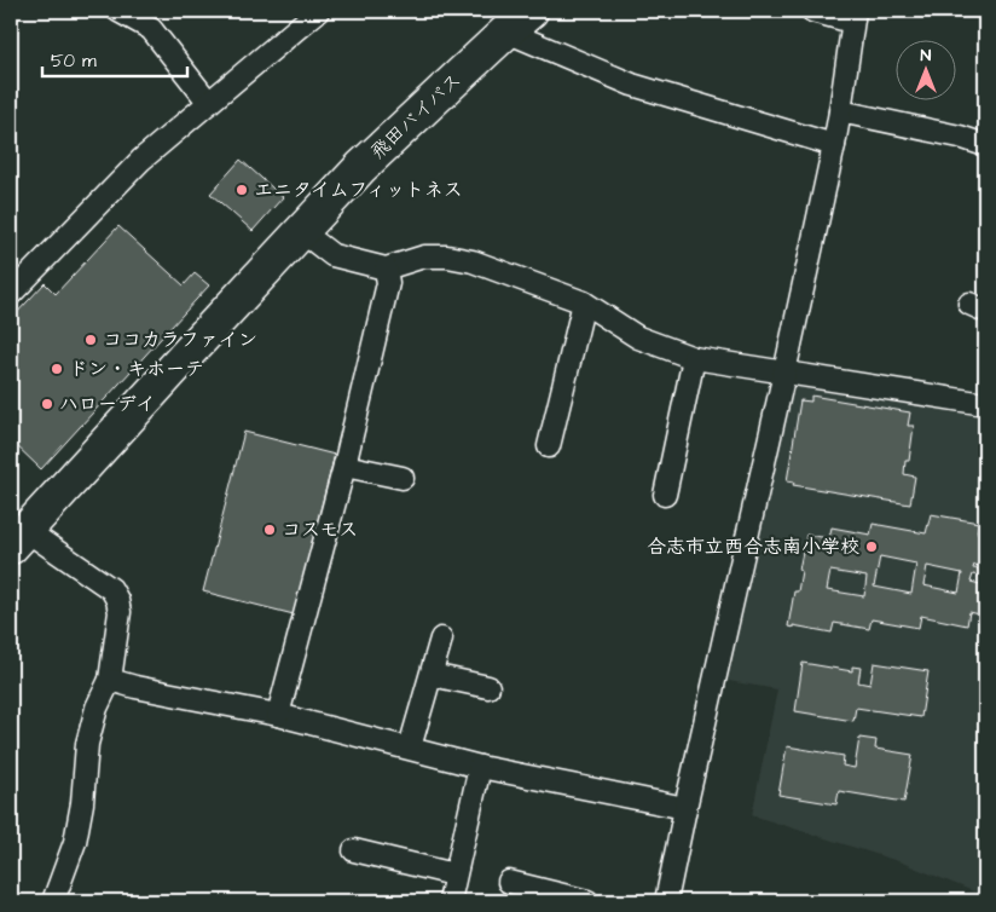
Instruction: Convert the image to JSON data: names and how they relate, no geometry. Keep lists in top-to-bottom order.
{
  "streets": {
    "highway": ["飛田バイパス"]
  },
  "places": [
    "エニタイムフィットネス",
    "ココカラファイン",
    "ドン・キホーテ",
    "ハローデイ",
    "コスモス",
    "合志市立西合志南小学校"
  ],
  "scale_bar": "50 m",
  "north": "top"
}
